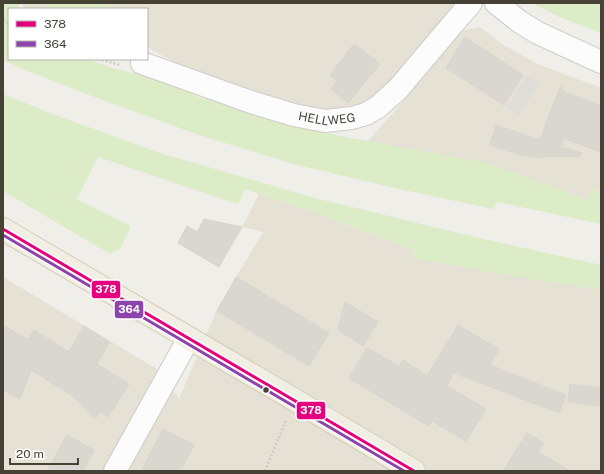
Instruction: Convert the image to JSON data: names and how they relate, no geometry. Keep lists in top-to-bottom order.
{
  "streets": {
    "street": ["HELLWEG"]
  },
  "lines": ["transit line 378", "transit line 364"],
  "legend": ["378", "364"],
  "scale_bar": "20 m"
}
